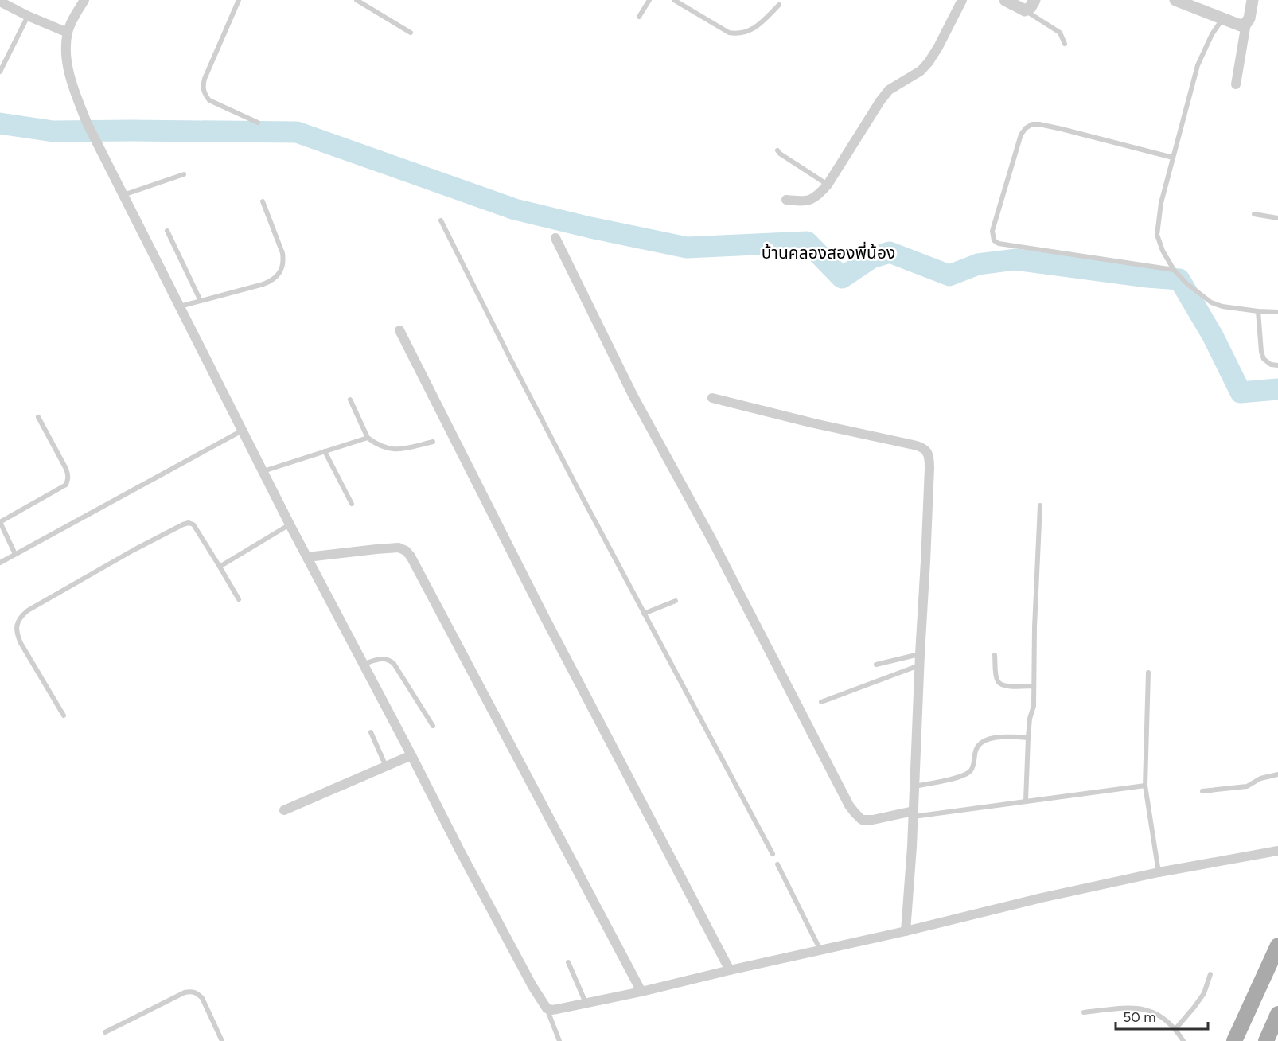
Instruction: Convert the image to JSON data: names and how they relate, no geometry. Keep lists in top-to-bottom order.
{
  "districts": ["บ้านคลองสองพี่น้อง"],
  "scale_bar": "50 m"
}
